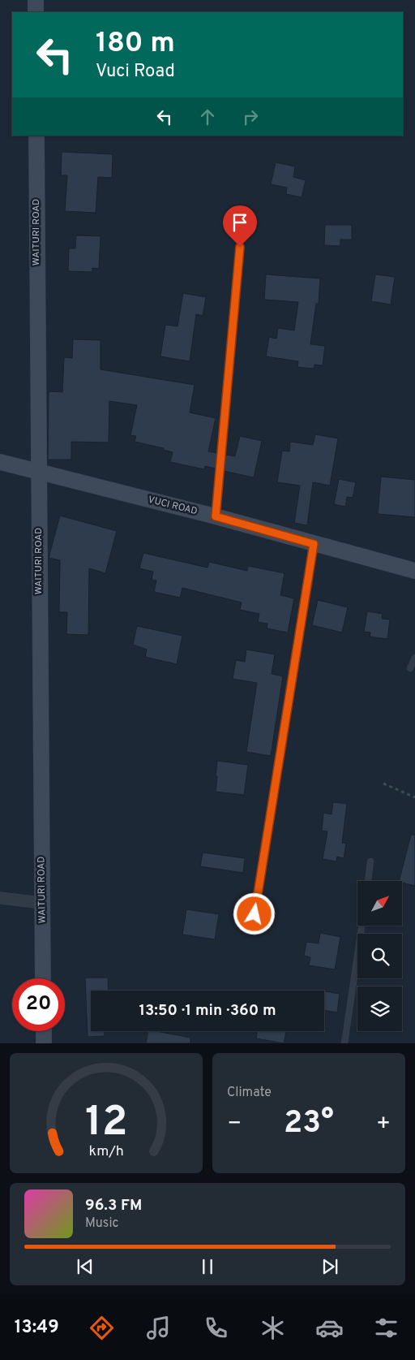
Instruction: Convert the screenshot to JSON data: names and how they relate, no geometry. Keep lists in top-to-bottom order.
{
  "streets": {
    "main road": ["WAITURI ROAD", "VUCI ROAD"]
  },
  "crossings": [
    ["WAITURI ROAD", "VUCI ROAD"]
  ],
  "north": "top right",
  "page": {
    "turn": ["180 m", "Vuci Road"],
    "limit": "20",
    "trip": "13:50 · 1 min · 360 m",
    "tile": "Climate",
    "heat": ["−", "23°", "+"],
    "song": ["96.3 FM", "Music"],
    "tabs": "13:49",
    "gauge": ["12", "km/h"]
  }
}
